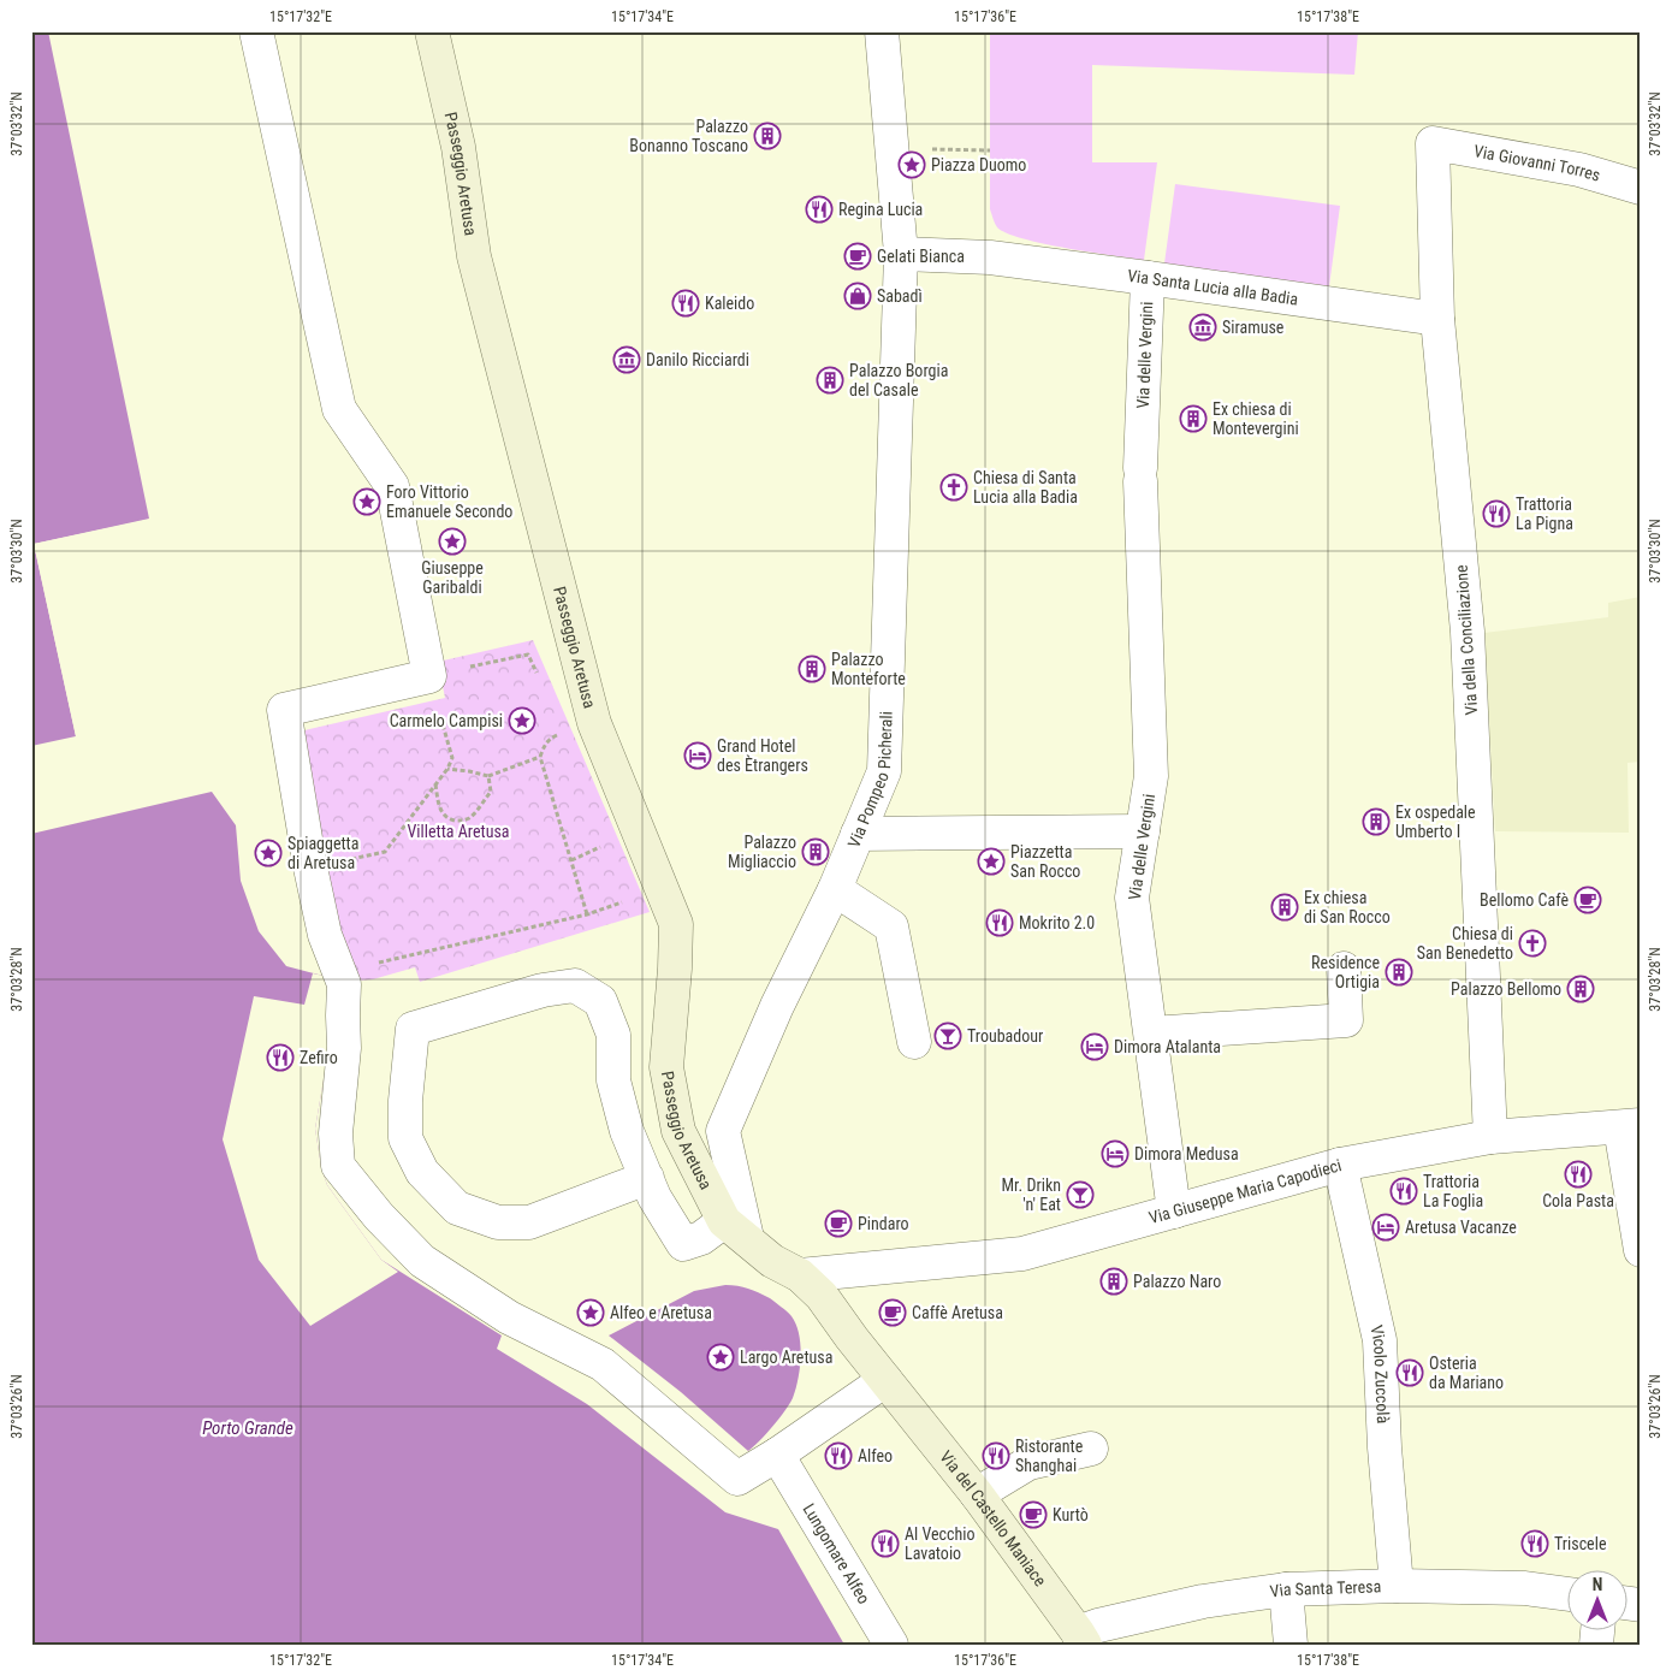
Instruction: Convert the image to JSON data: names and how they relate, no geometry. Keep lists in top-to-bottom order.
{
  "streets": {
    "street": [
      "Via Giovanni Torres",
      "Passeggio Aretusa",
      "Via Santa Lucia alla Badia",
      "Via delle Vergini",
      "Via della Conciliazione",
      "Via Pompeo Picherali",
      "Via Giuseppe Maria Capodieci",
      "Vicolo Zuccolà",
      "Via del Castello Maniace",
      "Lungomare Alfeo",
      "Via Santa Teresa"
    ]
  },
  "crossings": [
    ["Via Giovanni Torres", "Via della Conciliazione"],
    ["Passeggio Aretusa", "Via Pompeo Picherali"],
    ["Passeggio Aretusa", "Via del Castello Maniace"],
    ["Via Santa Lucia alla Badia", "Via delle Vergini"],
    ["Via Santa Lucia alla Badia", "Via della Conciliazione"],
    ["Via Santa Lucia alla Badia", "Via Pompeo Picherali"],
    ["Via delle Vergini", "Via Giuseppe Maria Capodieci"],
    ["Via della Conciliazione", "Via Giuseppe Maria Capodieci"],
    ["Via Pompeo Picherali", "Via del Castello Maniace"],
    ["Via Giuseppe Maria Capodieci", "Vicolo Zuccolà"],
    ["Via Giuseppe Maria Capodieci", "Via del Castello Maniace"],
    ["Vicolo Zuccolà", "Via Santa Teresa"],
    ["Via del Castello Maniace", "Via Santa Teresa"]
  ],
  "water": ["Porto Grande"],
  "parks": ["Villetta Aretusa"],
  "places": {
    "building": [
      "Palazzo Bonanno Toscano",
      "Palazzo Borgia del Casale",
      "Ex chiesa di Montevergini",
      "Palazzo Monteforte",
      "Ex ospedale Umberto I",
      "Palazzo Migliaccio",
      "Ex chiesa di San Rocco",
      "Residence Ortigia",
      "Palazzo Bellomo",
      "Palazzo Naro"
    ],
    "place": [
      "Piazza Duomo",
      "Foro Vittorio Emanuele Secondo",
      "Giuseppe Garibaldi",
      "Carmelo Campisi",
      "Spiaggetta di Aretusa",
      "Piazzetta San Rocco",
      "Alfeo e Aretusa",
      "Largo Aretusa"
    ],
    "restaurant": [
      "Regina Lucia",
      "Kaleido",
      "Trattoria La Pigna",
      "Mokrito 2.0",
      "Zefiro",
      "Cola Pasta",
      "Trattoria La Foglia",
      "Osteria da Mariano",
      "Alfeo",
      "Ristorante Shanghai",
      "Al Vecchio Lavatoio",
      "Triscele"
    ],
    "cafe": [
      "Gelati Bianca",
      "Bellomo Cafè",
      "Pindaro",
      "Caffè Aretusa",
      "Kurtò"
    ],
    "shop": ["Sabadì"],
    "museum": ["Siramuse", "Danilo Ricciardi"],
    "church": ["Chiesa di Santa Lucia alla Badia", "Chiesa di San Benedetto"],
    "hotel": [
      "Grand Hotel des Ètrangers",
      "Dimora Atalanta",
      "Dimora Medusa",
      "Aretusa Vacanze"
    ],
    "bar": ["Troubadour", "Mr. Drikn 'n' Eat"]
  },
  "north": "top",
  "coordinates": [
    "15°17'32\"E",
    "15°17'34\"E",
    "15°17'36\"E",
    "15°17'38\"E",
    "37°03'32\"N",
    "37°03'30\"N",
    "37°03'28\"N",
    "37°03'26\"N"
  ]
}
